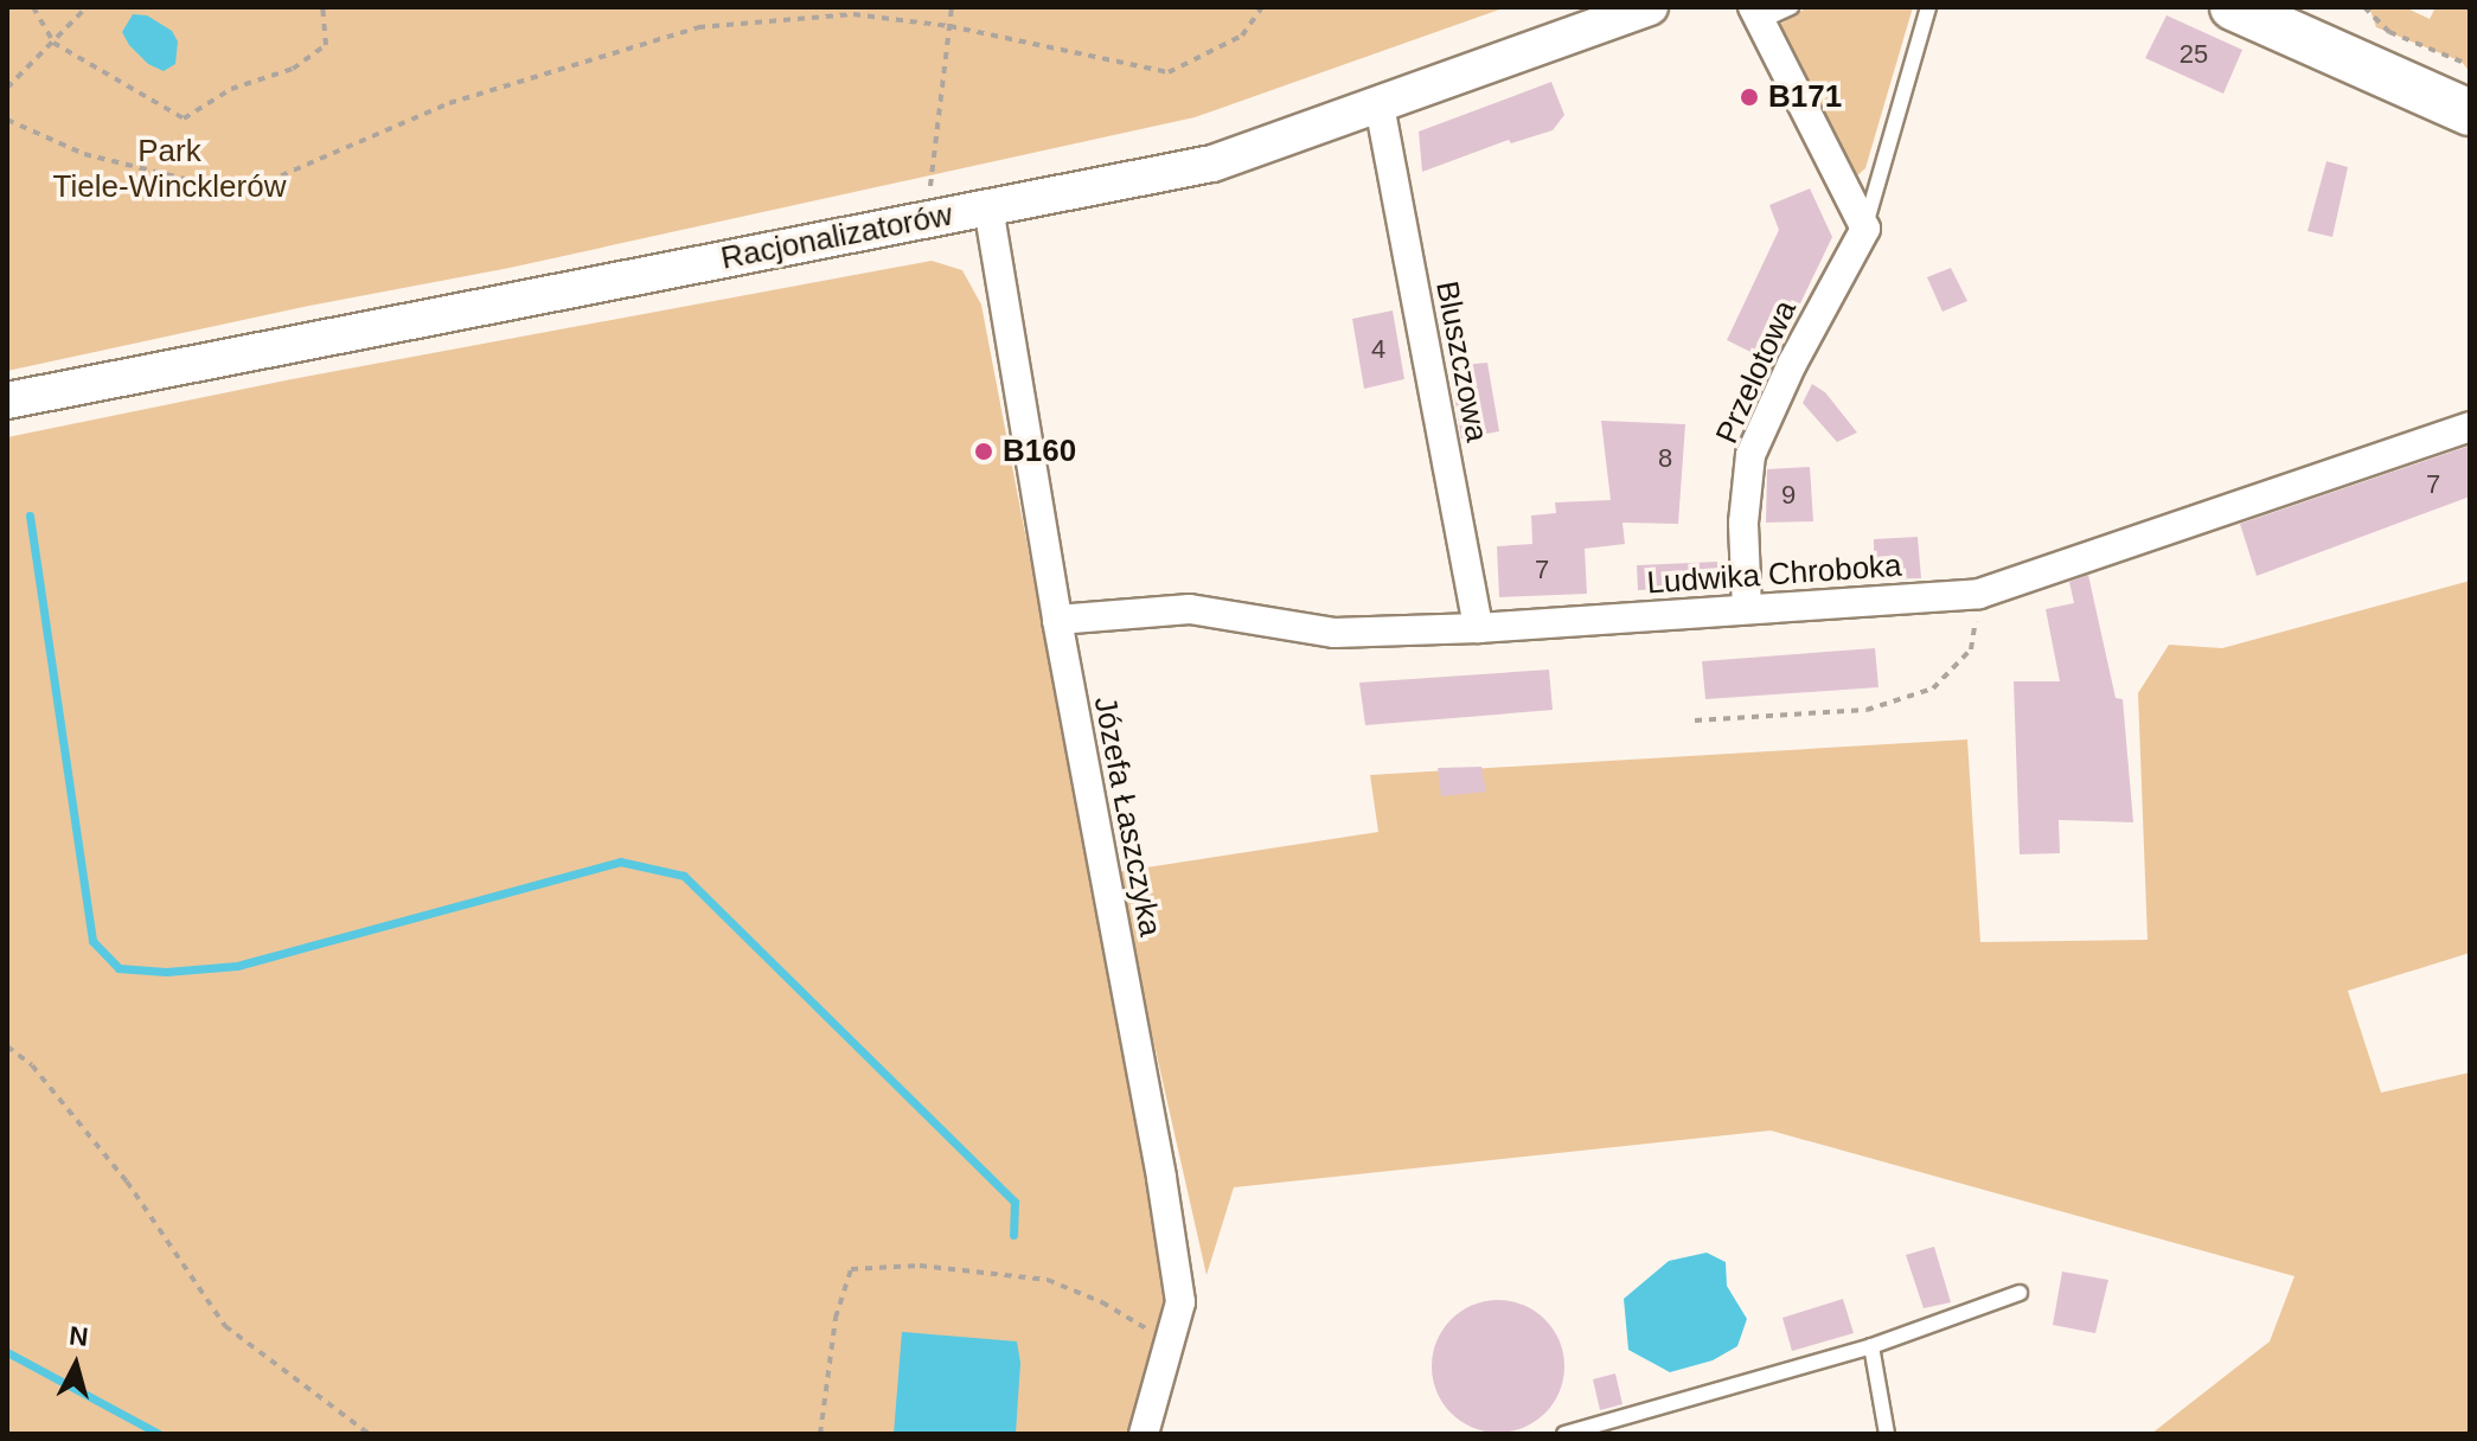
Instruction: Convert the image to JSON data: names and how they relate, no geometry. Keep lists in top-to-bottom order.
{
  "streets": {
    "street": [
      "Racjonalizatorów",
      "Bluszczowa",
      "Przelotowa",
      "Ludwika Chroboka",
      "Józefa Łaszczyka"
    ]
  },
  "crossings": [
    ["Racjonalizatorów", "Bluszczowa"],
    ["Racjonalizatorów", "Józefa Łaszczyka"],
    ["Bluszczowa", "Ludwika Chroboka"],
    ["Przelotowa", "Ludwika Chroboka"],
    ["Ludwika Chroboka", "Józefa Łaszczyka"]
  ],
  "parks": ["Park Tiele-Wincklerów"],
  "places": ["B171", "B160"],
  "house_numbers": [
    "25",
    "4",
    "8",
    "7",
    "9",
    "7"
  ],
  "north": "top"
}
